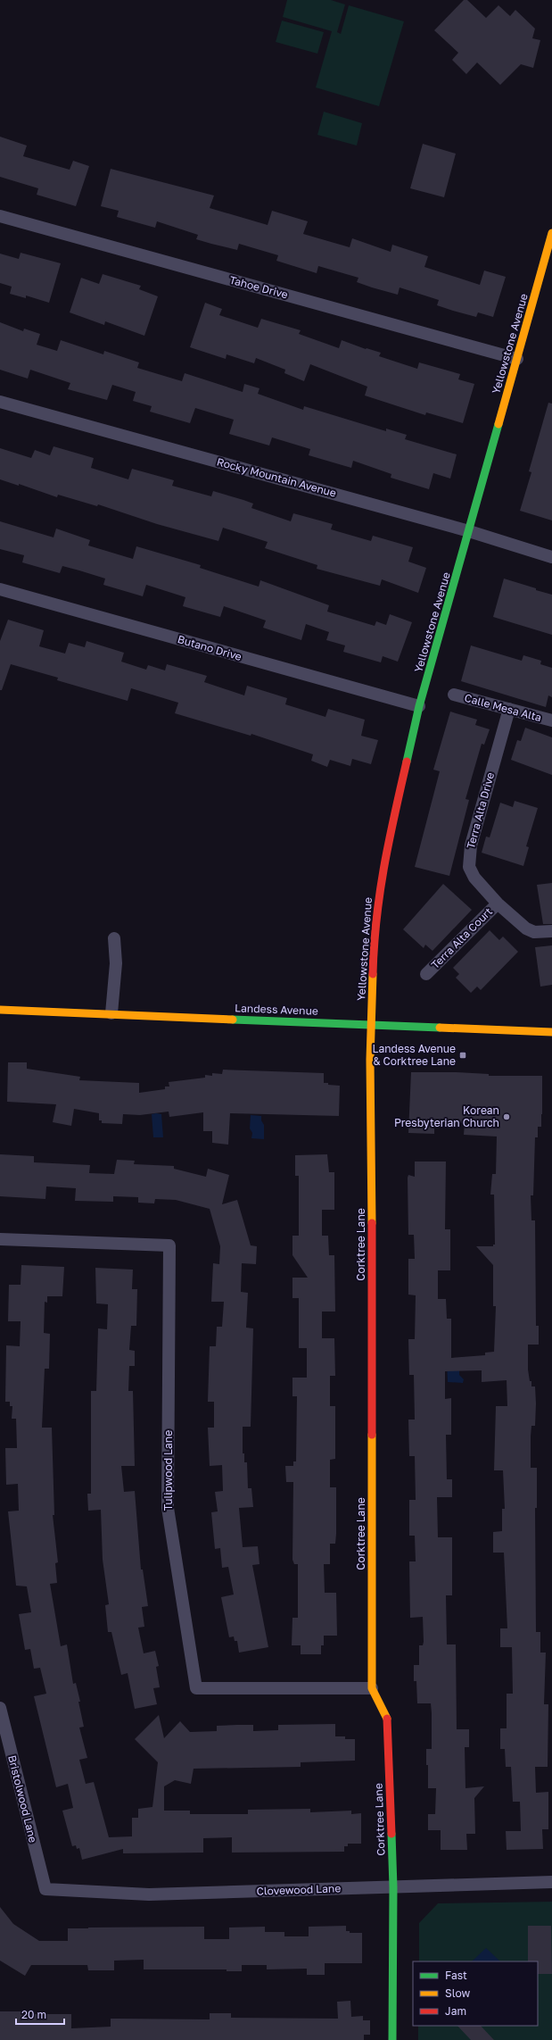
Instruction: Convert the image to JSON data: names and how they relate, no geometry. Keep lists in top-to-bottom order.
{
  "streets": {
    "street": [
      "Tahoe Drive",
      "Yellowstone Avenue",
      "Rocky Mountain Avenue",
      "Butano Drive",
      "Calle Mesa Alta",
      "Terra Alta Drive",
      "Terra Alta Court",
      "Landess Avenue",
      "Corktree Lane",
      "Tulipwood Lane",
      "Bristolwood Lane",
      "Clovewood Lane"
    ]
  },
  "crossings": [
    ["Tahoe Drive", "Yellowstone Avenue"],
    ["Yellowstone Avenue", "Rocky Mountain Avenue"],
    ["Yellowstone Avenue", "Butano Drive"],
    ["Yellowstone Avenue", "Landess Avenue"],
    ["Yellowstone Avenue", "Corktree Lane"],
    ["Calle Mesa Alta", "Terra Alta Drive"],
    ["Terra Alta Drive", "Terra Alta Court"],
    ["Landess Avenue", "Corktree Lane"],
    ["Corktree Lane", "Tulipwood Lane"],
    ["Corktree Lane", "Clovewood Lane"],
    ["Bristolwood Lane", "Clovewood Lane"]
  ],
  "places": {
    "transit": ["Landess Avenue & Corktree Lane"],
    "other": ["Korean Presbyterian Church"]
  },
  "legend": ["Fast", "Slow", "Jam"],
  "scale_bar": "20 m"
}
